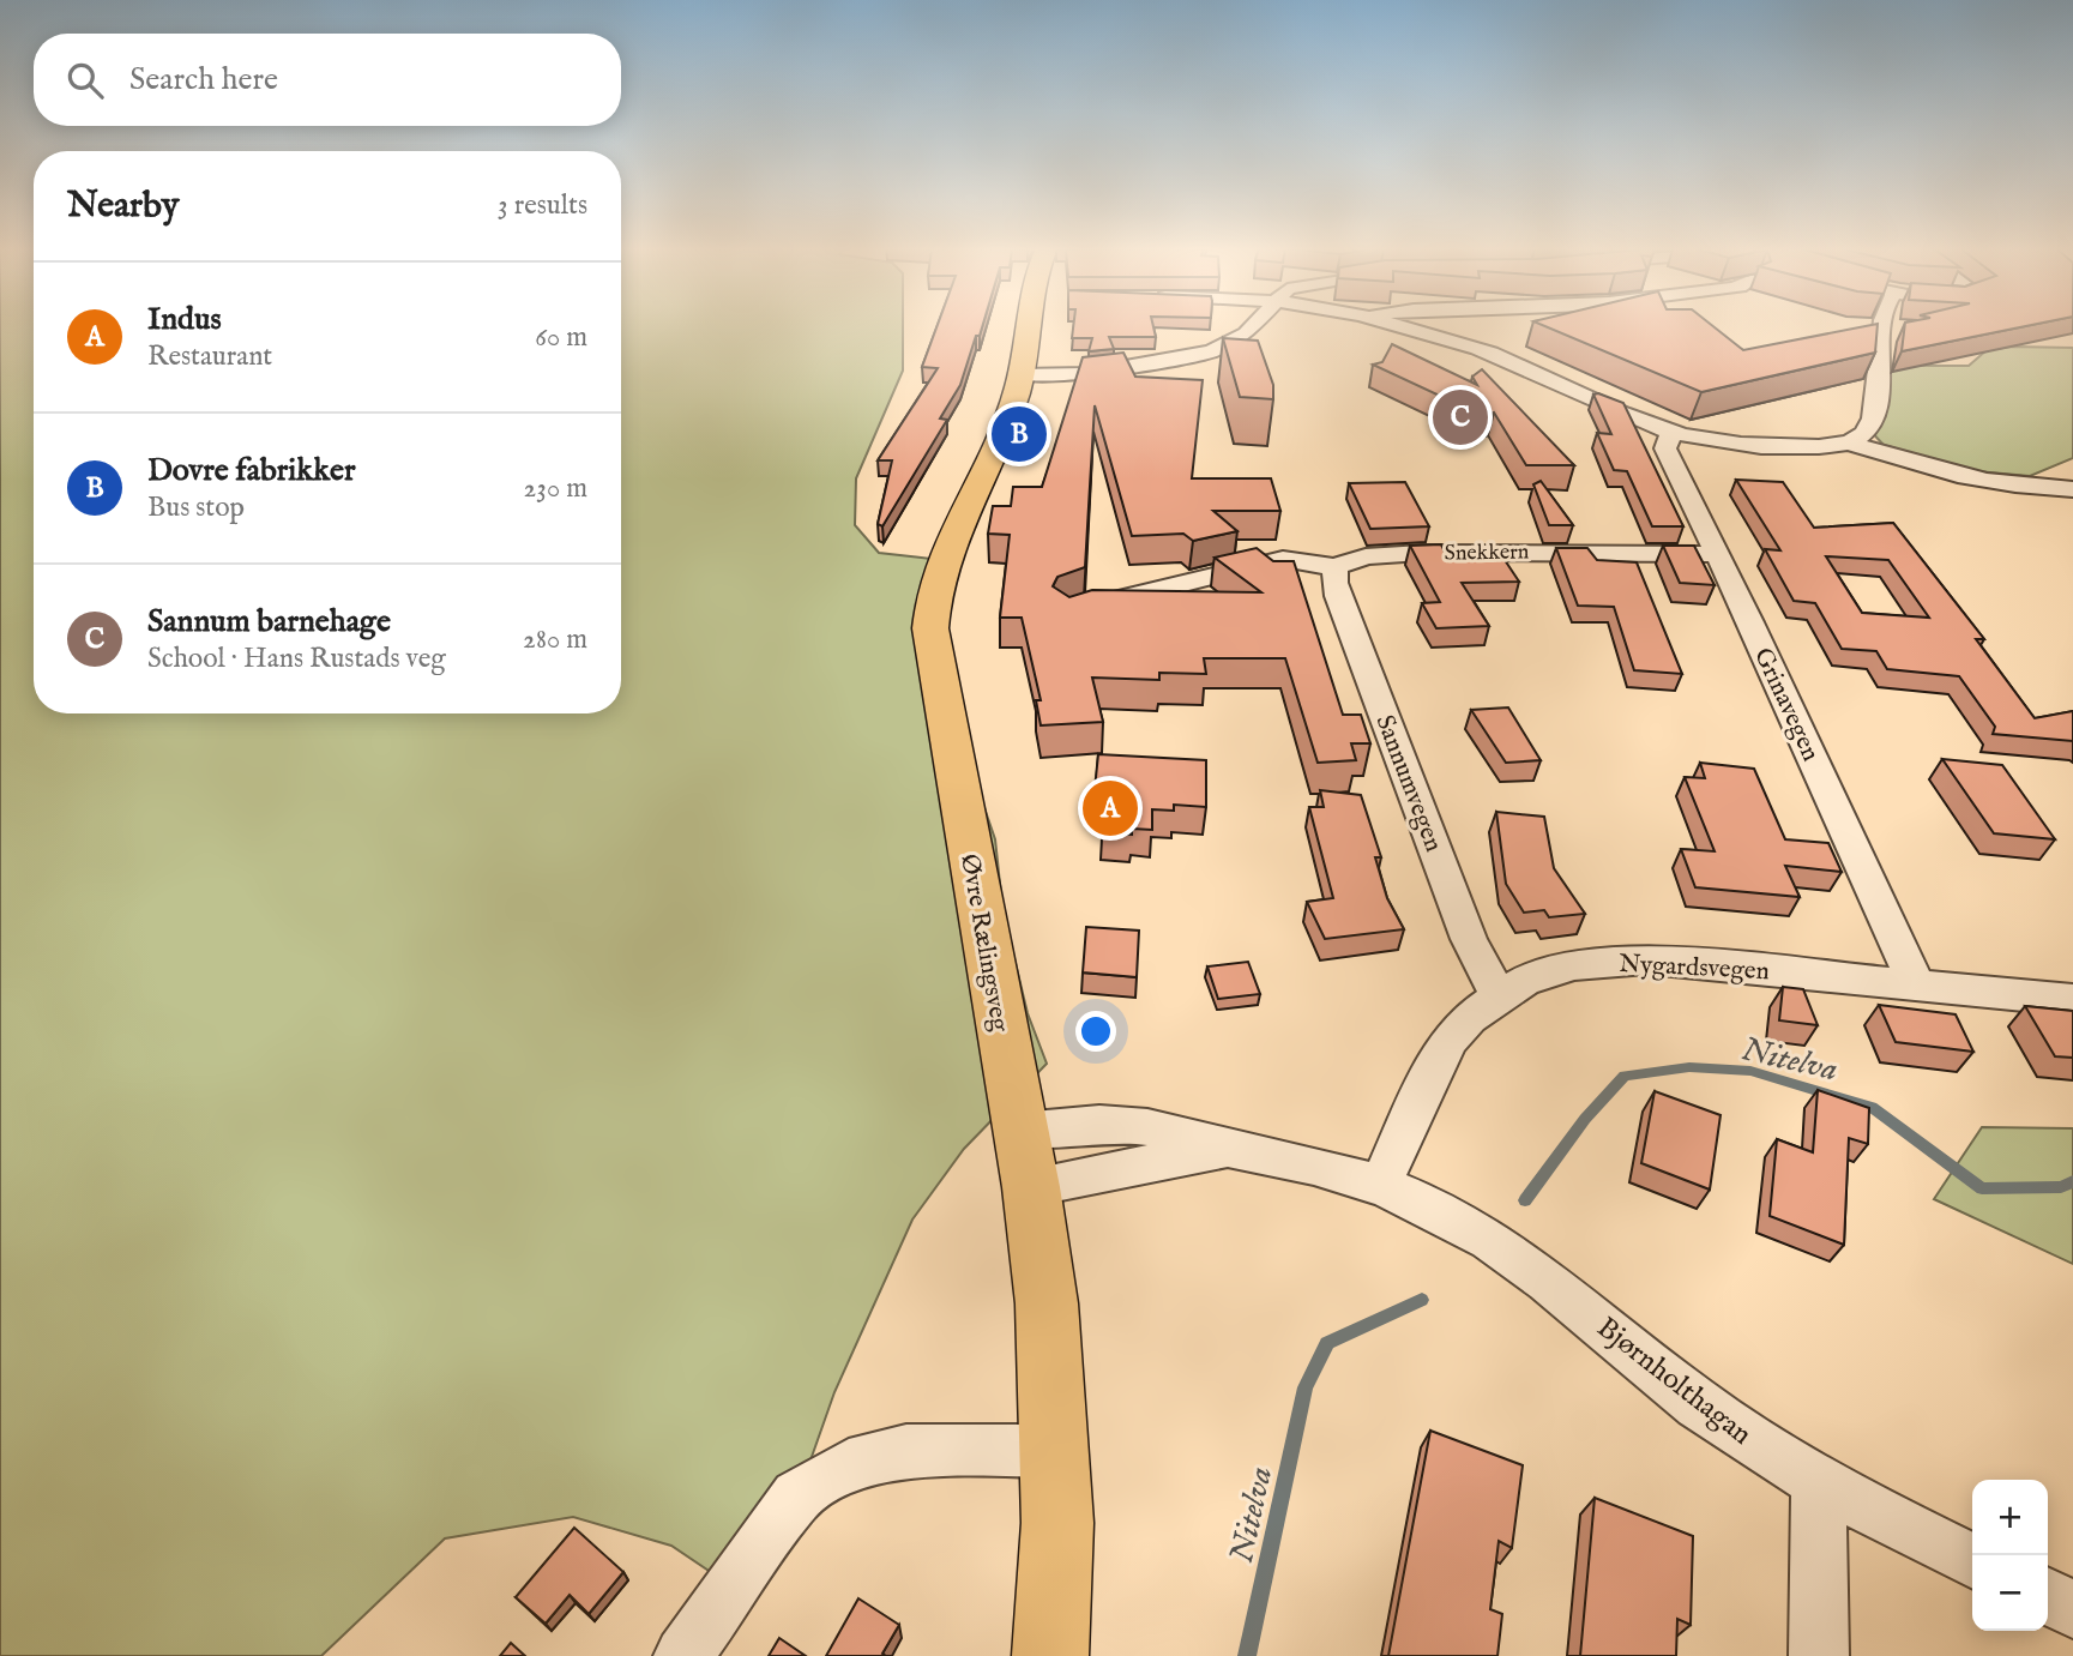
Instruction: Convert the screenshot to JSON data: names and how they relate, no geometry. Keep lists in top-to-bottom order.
{
  "streets": {
    "main road": ["Øvre Rælingsveg"],
    "street": [
      "Snekkern",
      "Grinavegen",
      "Sannumvegen",
      "Nygardsvegen",
      "Bjørnholthagan"
    ]
  },
  "crossings": [
    ["Snekkern", "Grinavegen"],
    ["Snekkern", "Sannumvegen"],
    ["Grinavegen", "Nygardsvegen"],
    ["Sannumvegen", "Nygardsvegen"],
    ["Nygardsvegen", "Bjørnholthagan"]
  ],
  "water": ["Nitelva"],
  "page": {
    "search": "Search here",
    "heading": ["Nearby", "3 results"],
    "list": [
      {
        "mark": "A",
        "name": "Indus",
        "note": "Restaurant",
        "value": "60 m"
      },
      {
        "mark": "B",
        "name": "Dovre fabrikker",
        "note": "Bus stop",
        "value": "230 m"
      },
      {
        "mark": "C",
        "name": "Sannum barnehage",
        "note": "School · Hans Rustads veg",
        "value": "280 m"
      }
    ],
    "pins": ["C", "B", "A"],
    "map_buttons": ["+", "−"]
  }
}
